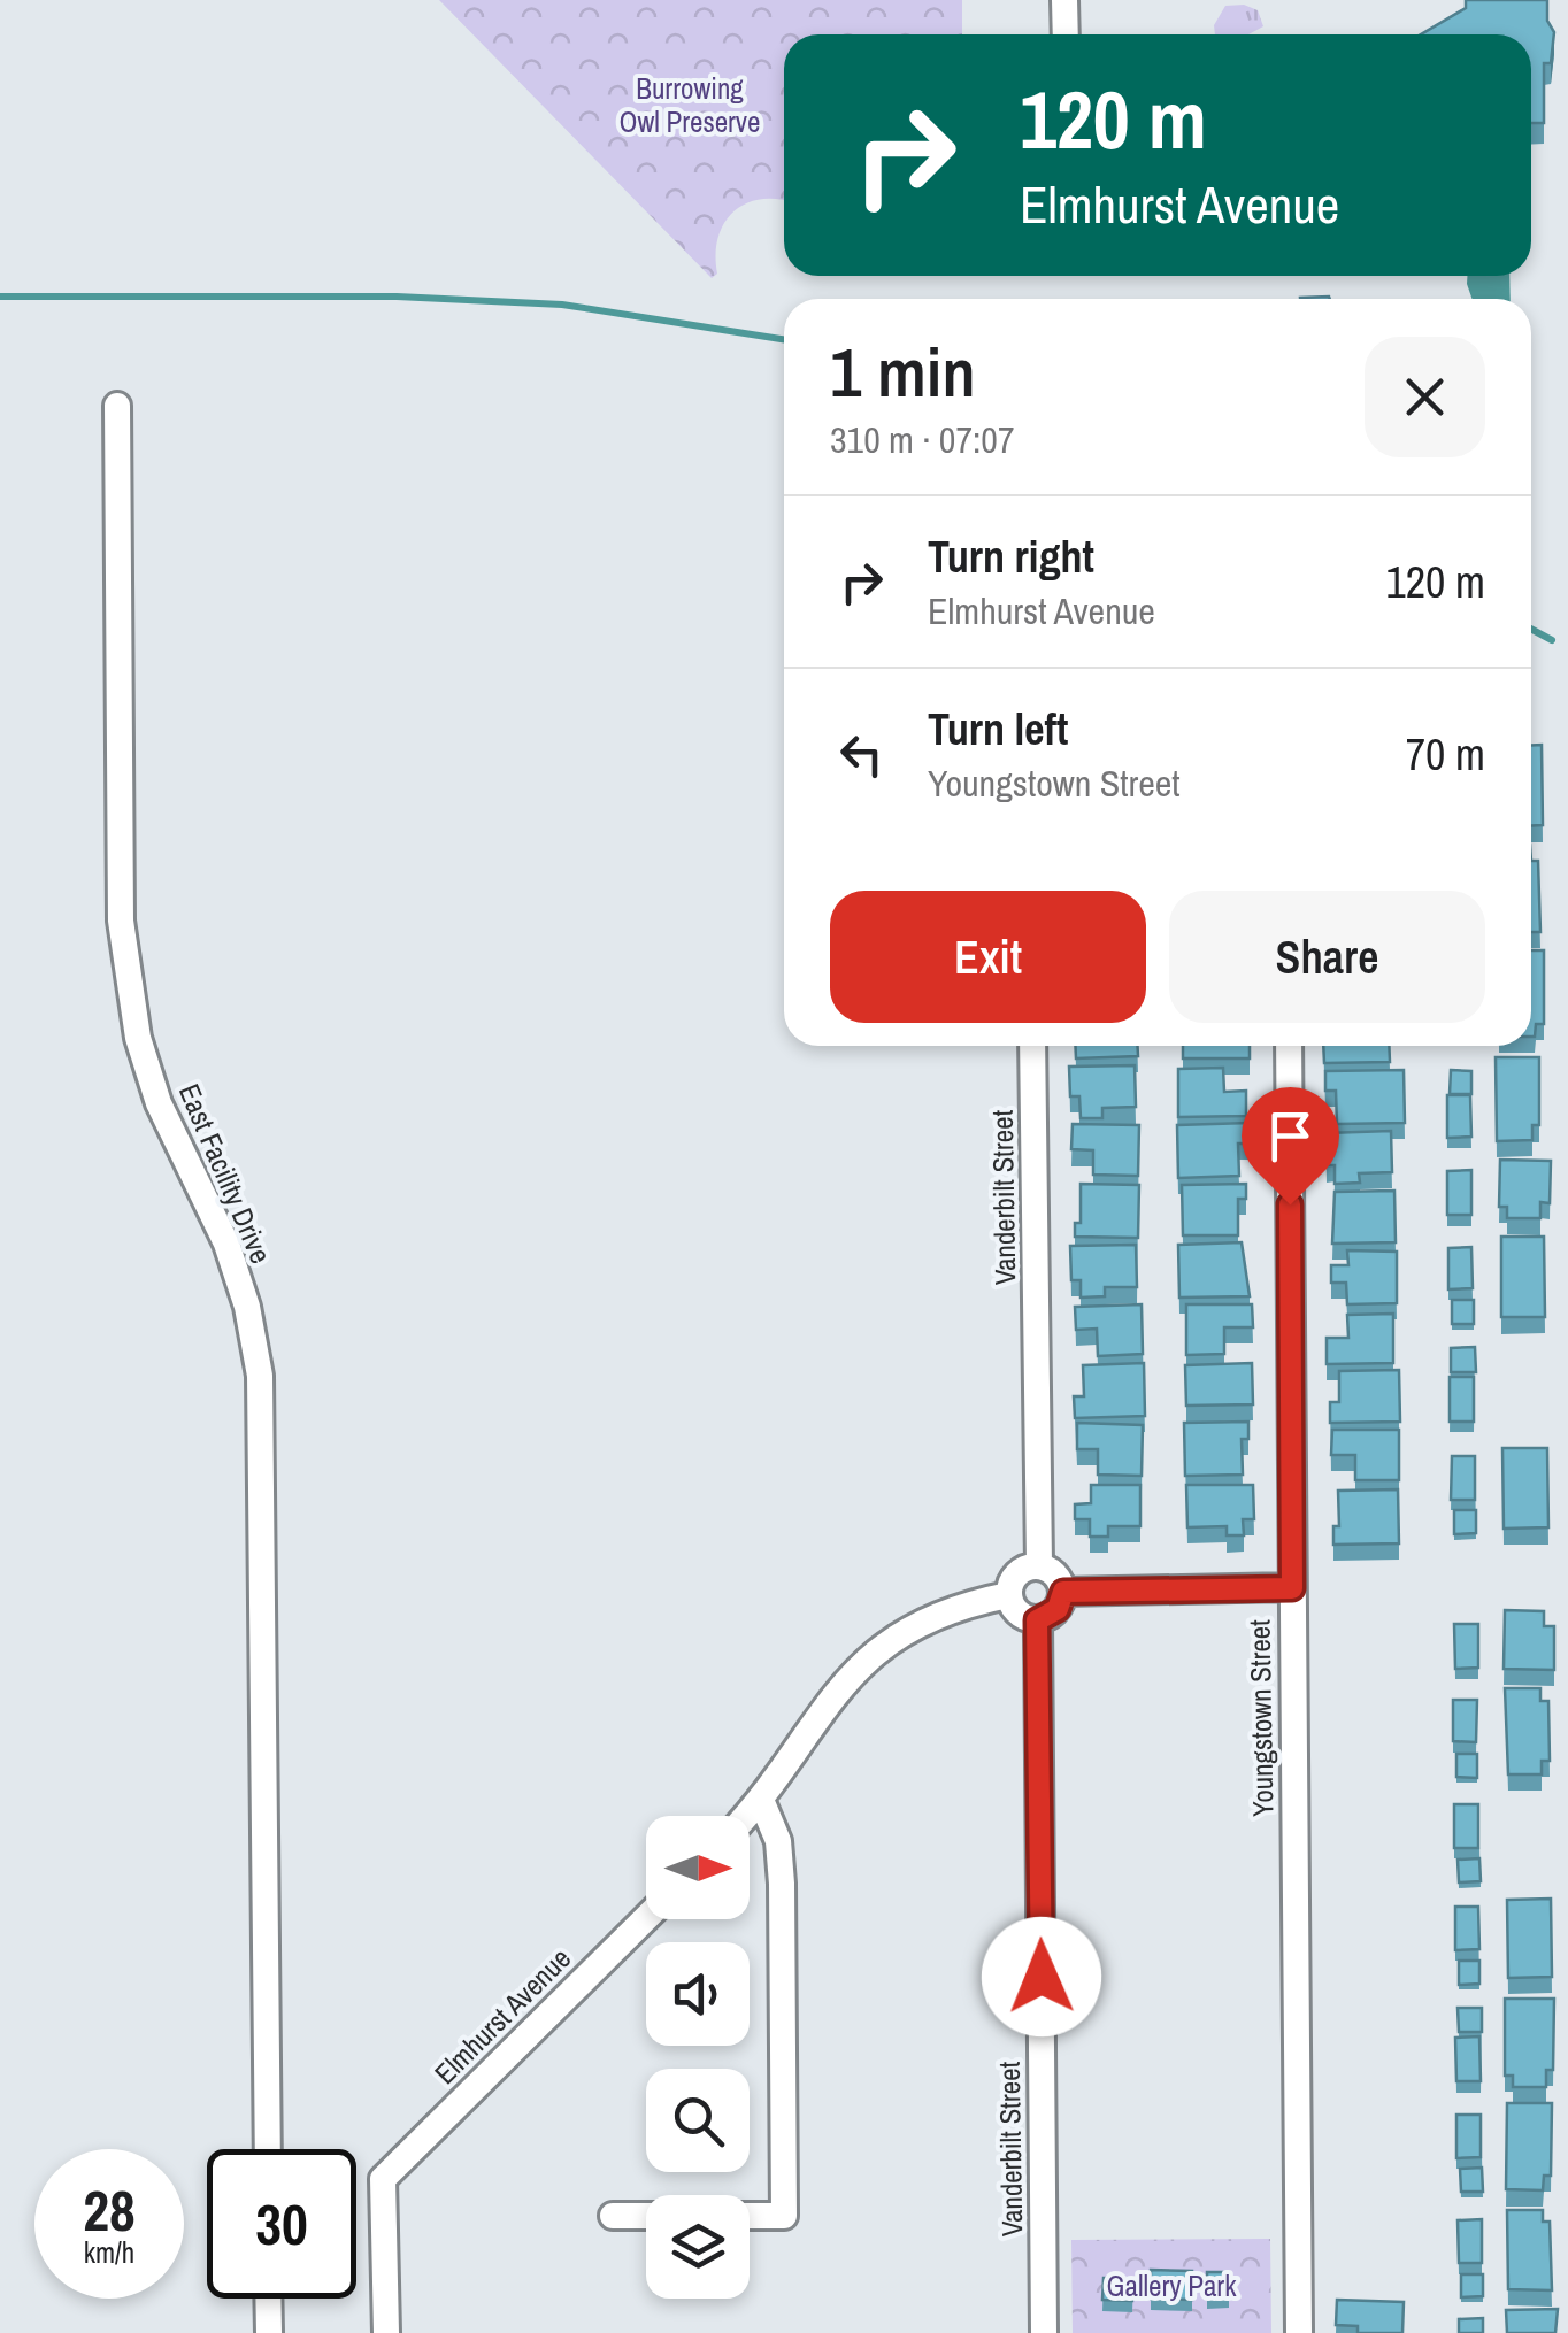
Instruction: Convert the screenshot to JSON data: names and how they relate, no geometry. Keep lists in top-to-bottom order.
{
  "streets": {
    "street": [
      "East Facility Drive",
      "Vanderbilt Street",
      "Youngstown Street",
      "Elmhurst Avenue"
    ]
  },
  "parks": ["Burrowing Owl Preserve", "Gallery Park"],
  "north": "right",
  "page": {
    "turn": ["120 m", "Elmhurst Avenue"],
    "heading": ["1 min", "310 m · 07:07"],
    "list": [
      {
        "name": "Turn right",
        "note": "Elmhurst Avenue",
        "value": "120 m"
      },
      {
        "name": "Turn left",
        "note": "Youngstown Street",
        "value": "70 m"
      }
    ],
    "buttons": ["Exit", "Share"],
    "speed": "28 km/h",
    "limit": "30"
  }
}
